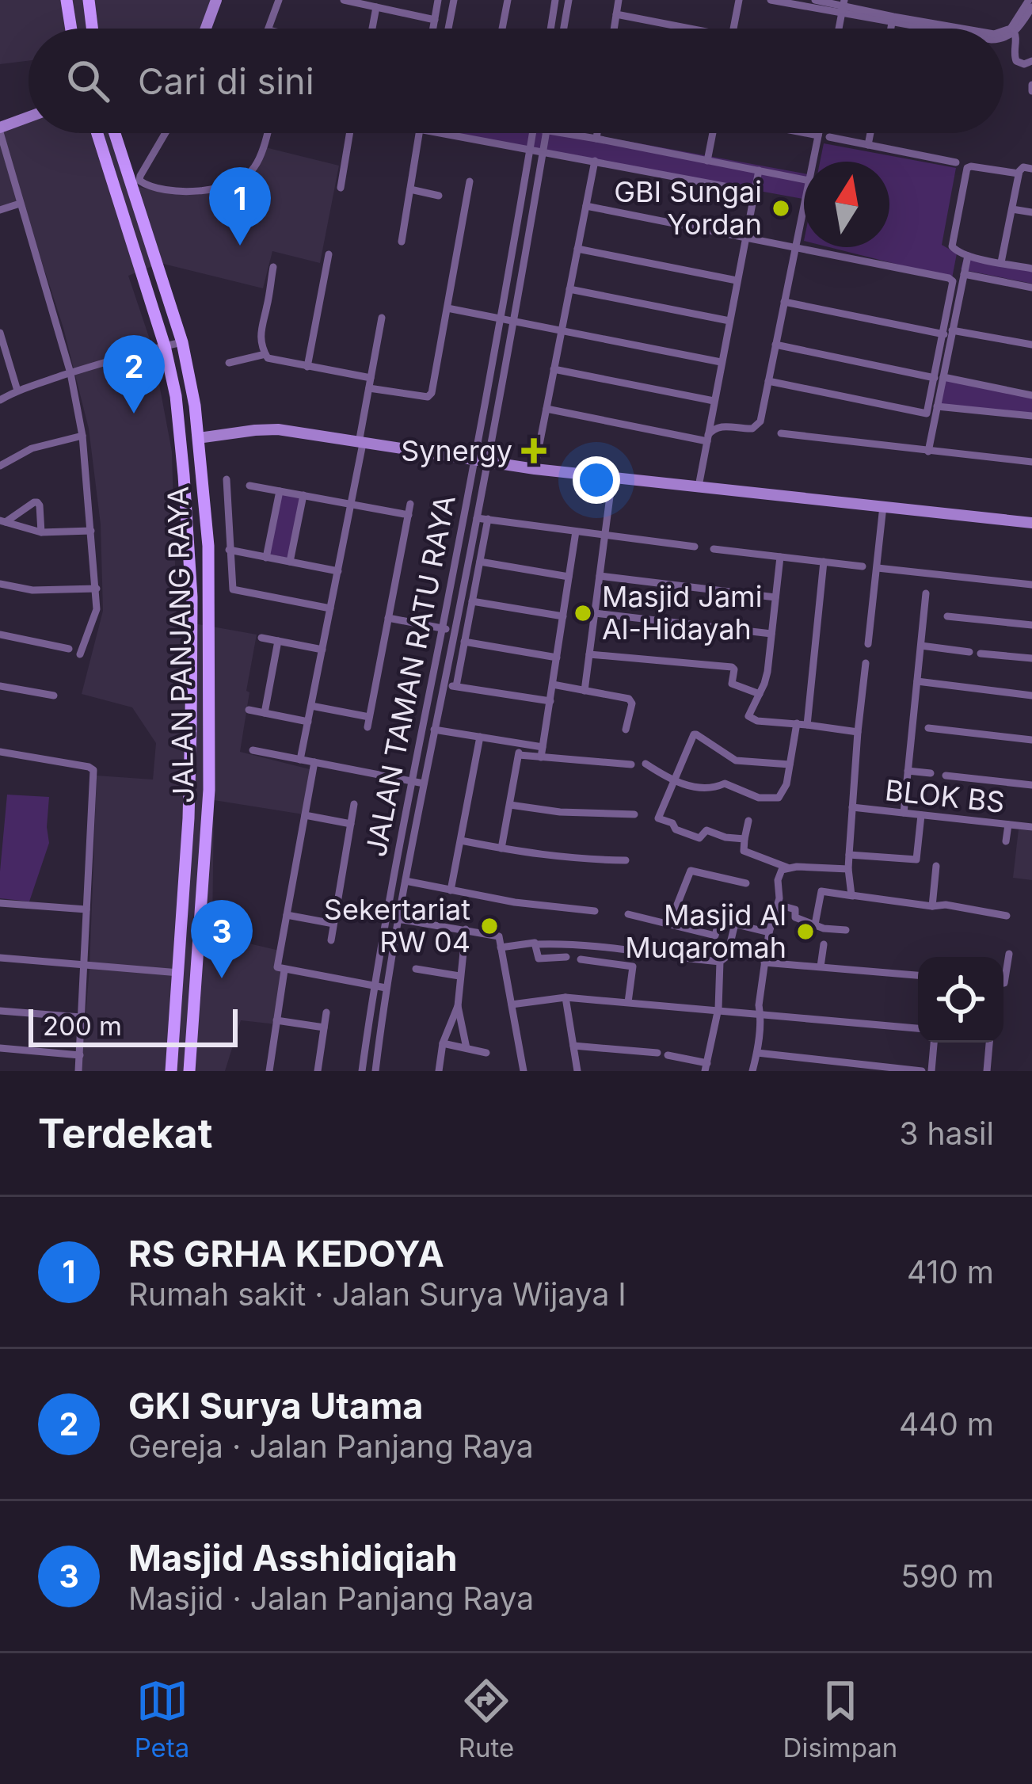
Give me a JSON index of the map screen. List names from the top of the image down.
{
  "streets": {
    "main road": ["JALAN PANJANG RAYA"],
    "street": ["JALAN TAMAN RATU RAYA", "BLOK BS"]
  },
  "places": {
    "other": [
      "GBI Sungai Yordan",
      "Masjid Jami Al-Hidayah",
      "Sekertariat RW 04",
      "Masjid Al Muqaromah"
    ],
    "health": ["Synergy"]
  },
  "scale_bar": "200 m",
  "north": "top",
  "page": {
    "search": "Cari di sini",
    "pins": ["1", "2", "3"],
    "scale": "200 m",
    "heading": ["Terdekat", "3 hasil"],
    "list": [
      {
        "mark": "1",
        "name": "RS GRHA KEDOYA",
        "note": "Rumah sakit · Jalan Surya Wijaya I",
        "value": "410 m"
      },
      {
        "mark": "2",
        "name": "GKI Surya Utama",
        "note": "Gereja · Jalan Panjang Raya",
        "value": "440 m"
      },
      {
        "mark": "3",
        "name": "Masjid Asshidiqiah",
        "note": "Masjid · Jalan Panjang Raya",
        "value": "590 m"
      }
    ],
    "nav": ["Peta", "Rute", "Disimpan"]
  }
}
